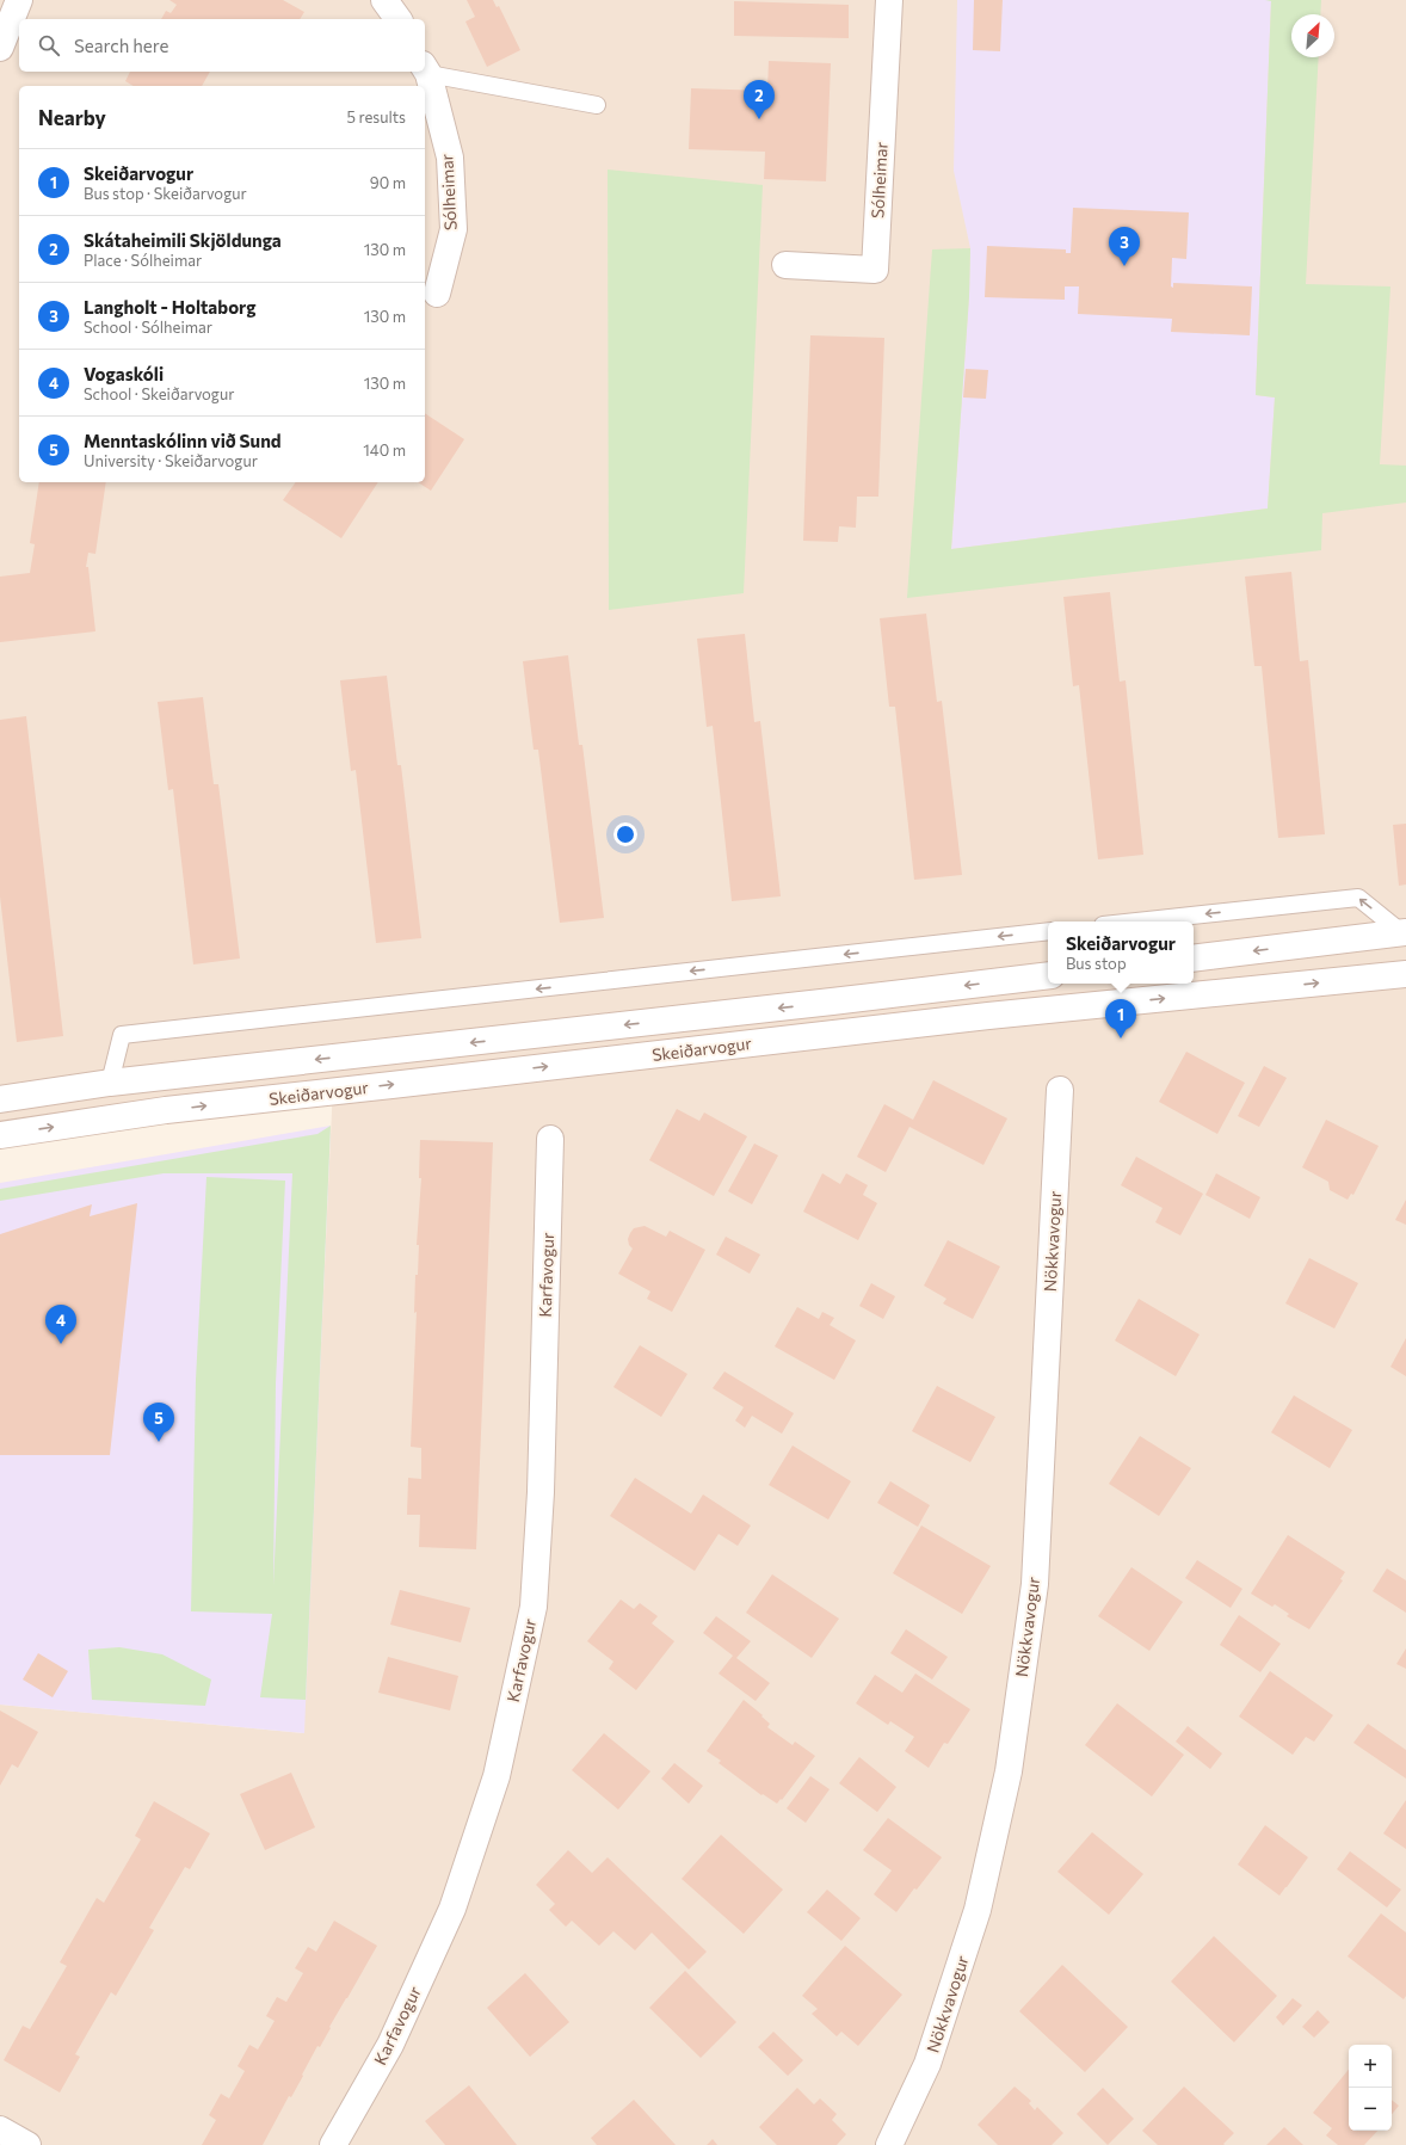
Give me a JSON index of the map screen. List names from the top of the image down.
{
  "streets": {
    "street": [
      "Sólheimar",
      "Skeiðarvogur",
      "Nökkvavogur",
      "Karfavogur"
    ]
  },
  "north": "top right",
  "page": {
    "search": "Search here",
    "pins": [
      "2",
      "3",
      "1",
      "4",
      "5"
    ],
    "heading": ["Nearby", "5 results"],
    "list": [
      {
        "mark": "1",
        "name": "Skeiðarvogur",
        "note": "Bus stop · Skeiðarvogur",
        "value": "90 m"
      },
      {
        "mark": "2",
        "name": "Skátaheimili Skjöldunga",
        "note": "Place · Sólheimar",
        "value": "130 m"
      },
      {
        "mark": "3",
        "name": "Langholt - Holtaborg",
        "note": "School · Sólheimar",
        "value": "130 m"
      },
      {
        "mark": "4",
        "name": "Vogaskóli",
        "note": "School · Skeiðarvogur",
        "value": "130 m"
      },
      {
        "mark": "5",
        "name": "Menntaskólinn við Sund",
        "note": "University · Skeiðarvogur",
        "value": "140 m"
      }
    ],
    "popup": ["Skeiðarvogur", "Bus stop"],
    "map_buttons": ["+", "−"]
  }
}
